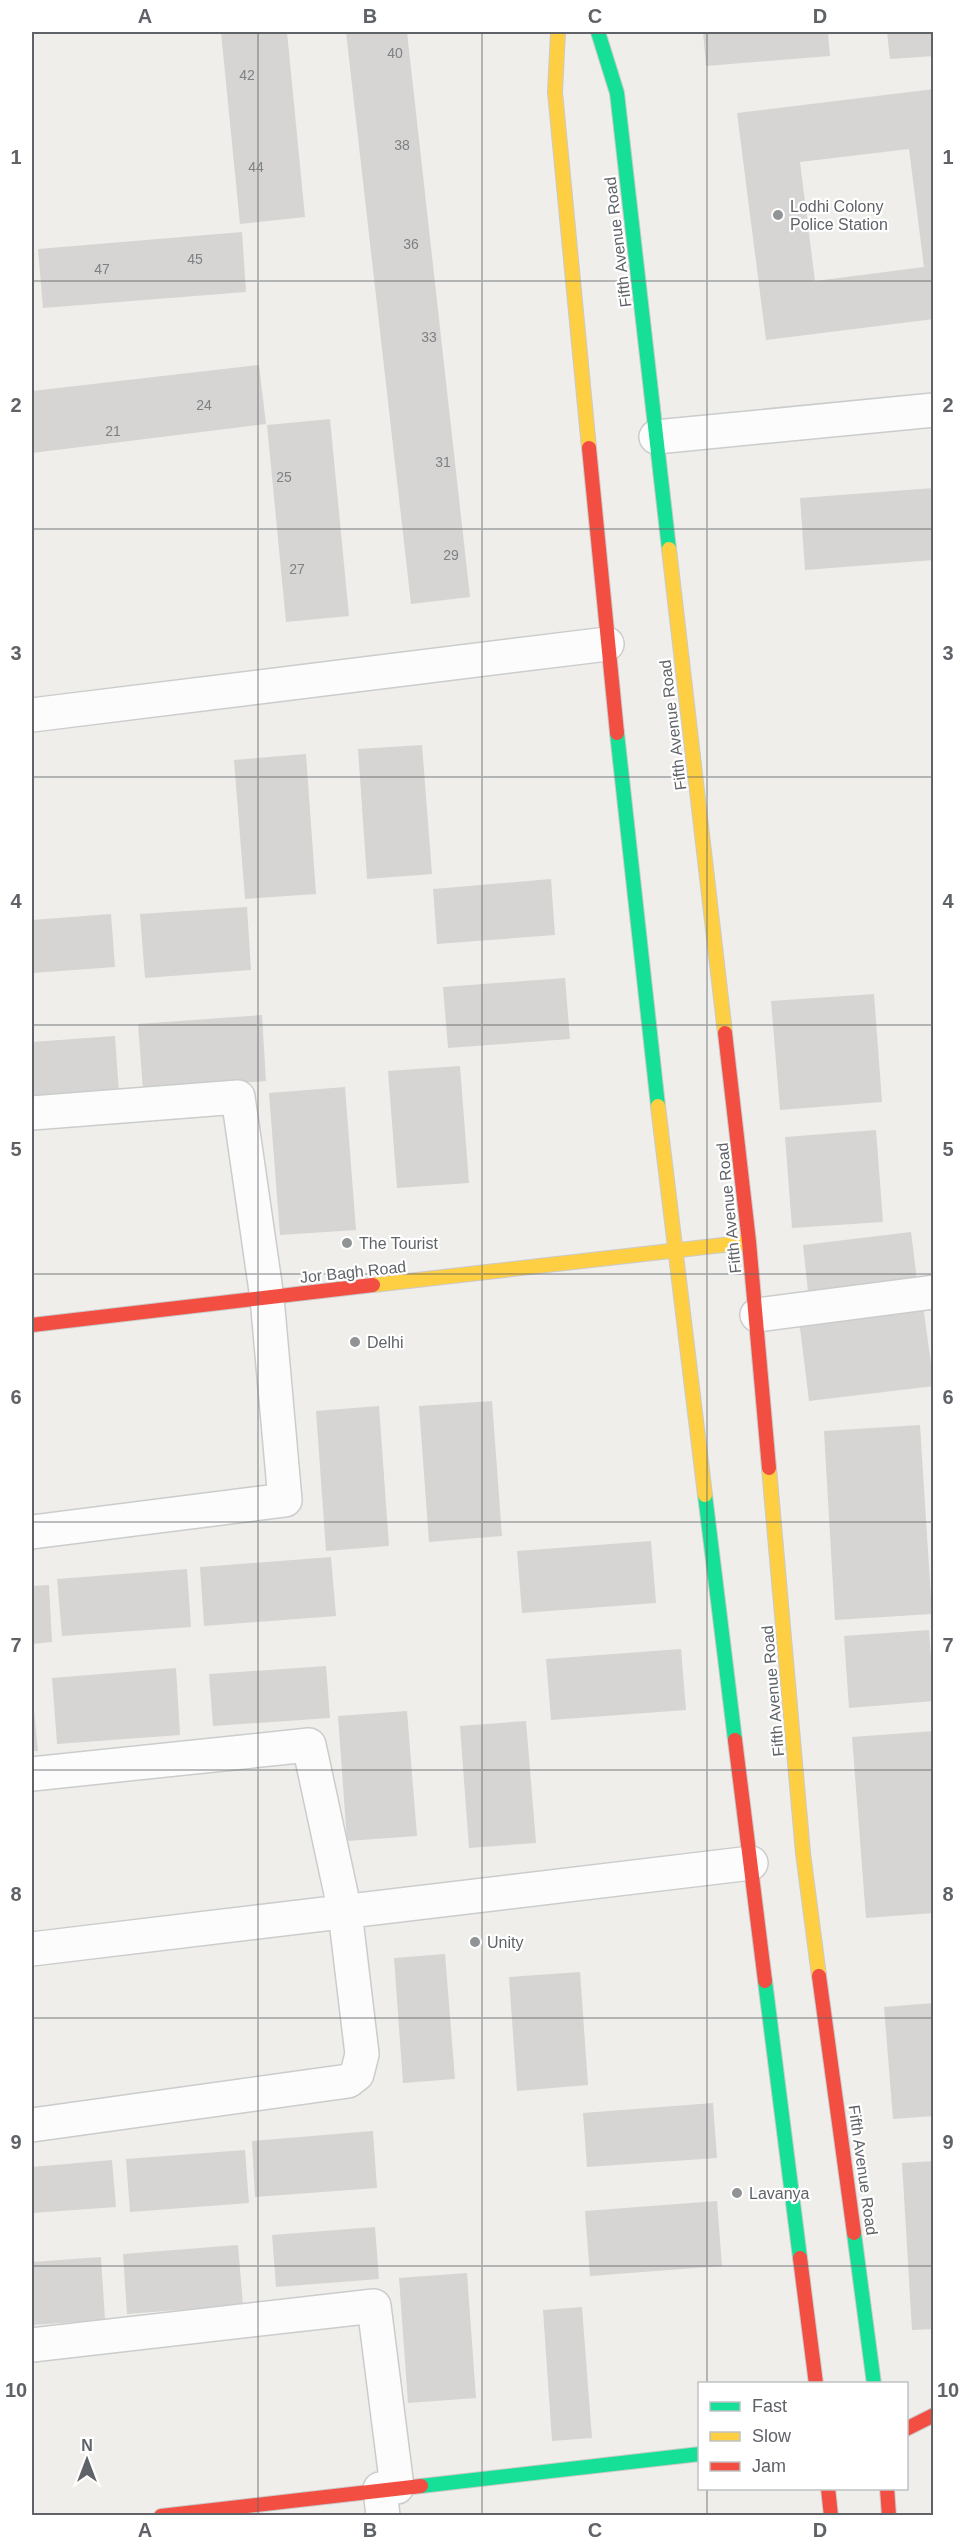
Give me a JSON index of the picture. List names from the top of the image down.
{
  "streets": {
    "street": ["Fifth Avenue Road", "Jor Bagh Road"]
  },
  "crossings": [
    ["Fifth Avenue Road", "Jor Bagh Road"]
  ],
  "places": [
    "Lodhi Colony Police Station",
    "The Tourist",
    "Delhi",
    "Unity",
    "Lavanya"
  ],
  "house_numbers": [
    "40",
    "42",
    "38",
    "44",
    "36",
    "45",
    "47",
    "33",
    "24",
    "21",
    "31",
    "25",
    "29",
    "27"
  ],
  "legend": ["Fast", "Slow", "Jam"],
  "north": "top",
  "grid": {
    "columns": [
      "A",
      "B",
      "C",
      "D"
    ],
    "rows": [
      "1",
      "2",
      "3",
      "4",
      "5",
      "6",
      "7",
      "8",
      "9",
      "10"
    ]
  }
}
